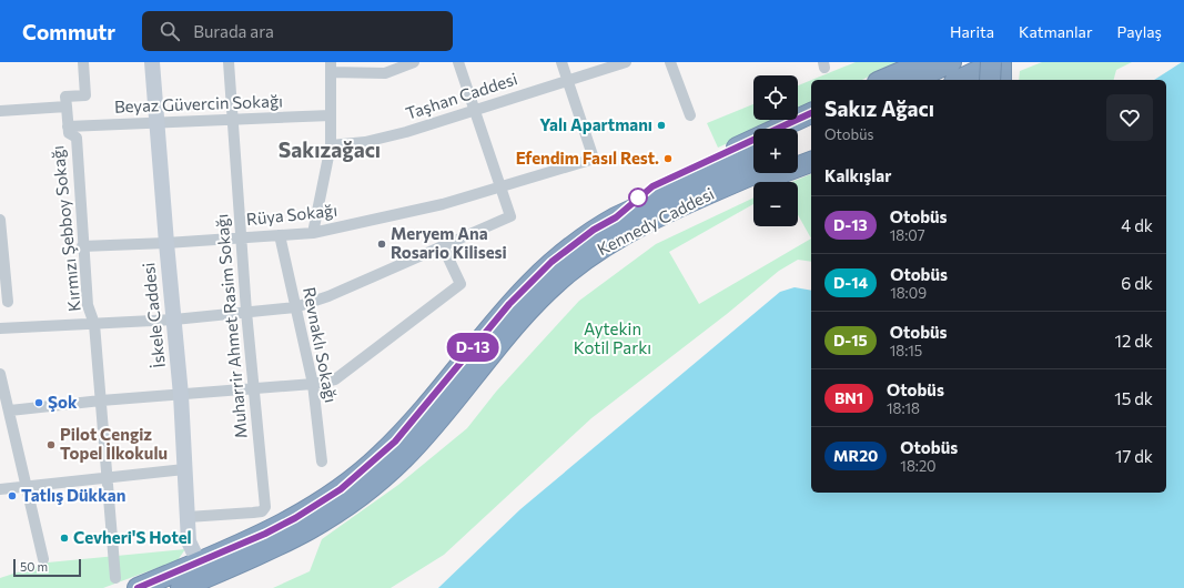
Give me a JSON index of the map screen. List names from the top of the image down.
{
  "streets": {
    "highway": ["Kennedy Caddesi"],
    "street": [
      "Taşhan Caddesi",
      "Beyaz Güvercin Sokağı",
      "Rüya Sokağı",
      "Kırmızı Şebboy Sokağı",
      "İskele Caddesi",
      "Muharrir Ahmet Rasim Sokağı",
      "Revnaklı Sokağı"
    ]
  },
  "crossings": [
    ["Taşhan Caddesi", "Rüya Sokağı"],
    ["Beyaz Güvercin Sokağı", "Kırmızı Şebboy Sokağı"],
    ["Beyaz Güvercin Sokağı", "İskele Caddesi"],
    ["Beyaz Güvercin Sokağı", "Muharrir Ahmet Rasim Sokağı"],
    ["Rüya Sokağı", "Kırmızı Şebboy Sokağı"],
    ["Rüya Sokağı", "İskele Caddesi"],
    ["Rüya Sokağı", "Muharrir Ahmet Rasim Sokağı"],
    ["Rüya Sokağı", "Revnaklı Sokağı"],
    ["Kennedy Caddesi", "İskele Caddesi"],
    ["İskele Caddesi", "Muharrir Ahmet Rasim Sokağı"]
  ],
  "districts": ["Sakızağacı"],
  "parks": ["Aytekin Kotil Parkı"],
  "places": [
    "Yalı Apartmanı",
    "Efendim Fasıl Rest.",
    "Meryem Ana Rosario Kilisesi",
    "Şok",
    "Pilot Cengiz Topel İlkokulu",
    "Tatlış Dükkan",
    "Cevheri'S Hotel"
  ],
  "lines": ["bus line D-13"],
  "scale_bar": "50 m",
  "page": {
    "header": "Commutr",
    "search": "Burada ara",
    "nav": ["Harita", "Katmanlar", "Paylaş"],
    "on_map": "D-13",
    "map_buttons": ["+", "−"],
    "heading": [
      ["Sakız Ağacı", "Otobüs"],
      "Kalkışlar"
    ],
    "list": [
      {
        "mark": "D-13",
        "name": "Otobüs",
        "note": "18:07",
        "value": "4 dk"
      },
      {
        "mark": "D-14",
        "name": "Otobüs",
        "note": "18:09",
        "value": "6 dk"
      },
      {
        "mark": "D-15",
        "name": "Otobüs",
        "note": "18:15",
        "value": "12 dk"
      },
      {
        "mark": "BN1",
        "name": "Otobüs",
        "note": "18:18",
        "value": "15 dk"
      },
      {
        "mark": "MR20",
        "name": "Otobüs",
        "note": "18:20",
        "value": "17 dk"
      }
    ],
    "scale": "50 m"
  }
}
